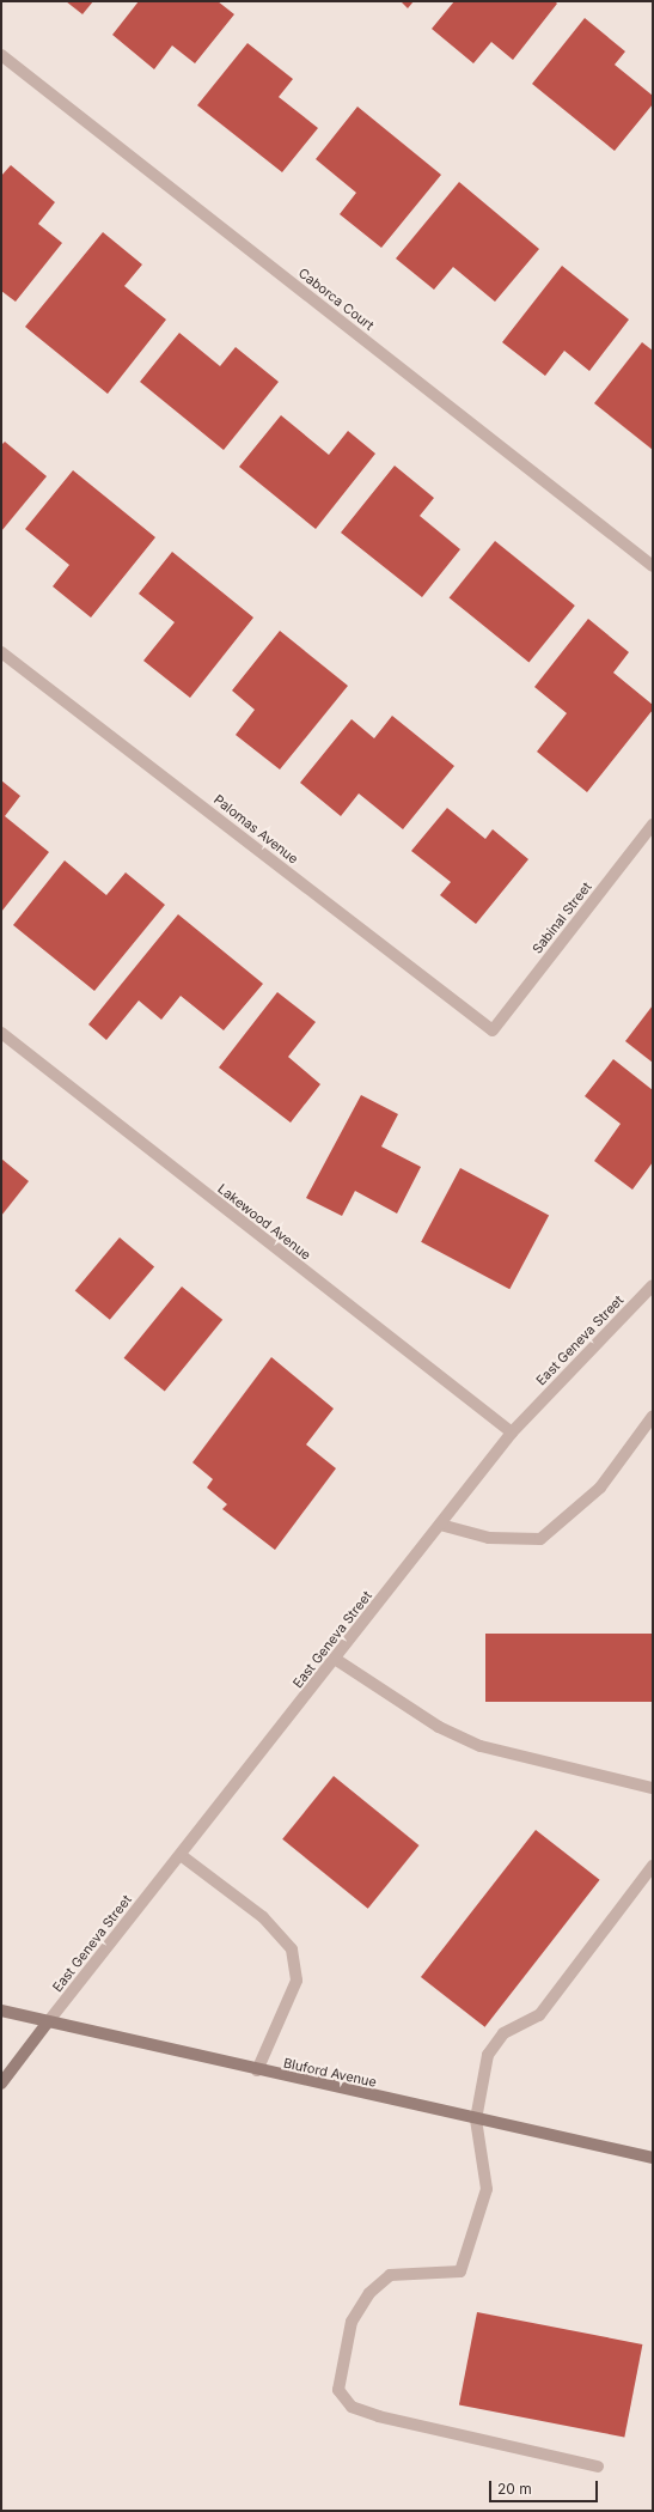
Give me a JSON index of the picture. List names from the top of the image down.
{
  "streets": {
    "street": [
      "Caborca Court",
      "Palomas Avenue",
      "Sabinal Street",
      "Lakewood Avenue",
      "East Geneva Street",
      "Bluford Avenue"
    ]
  },
  "crossings": [
    ["Palomas Avenue", "Sabinal Street"],
    ["Lakewood Avenue", "East Geneva Street"],
    ["East Geneva Street", "Bluford Avenue"]
  ],
  "scale_bar": "20 m"
}
